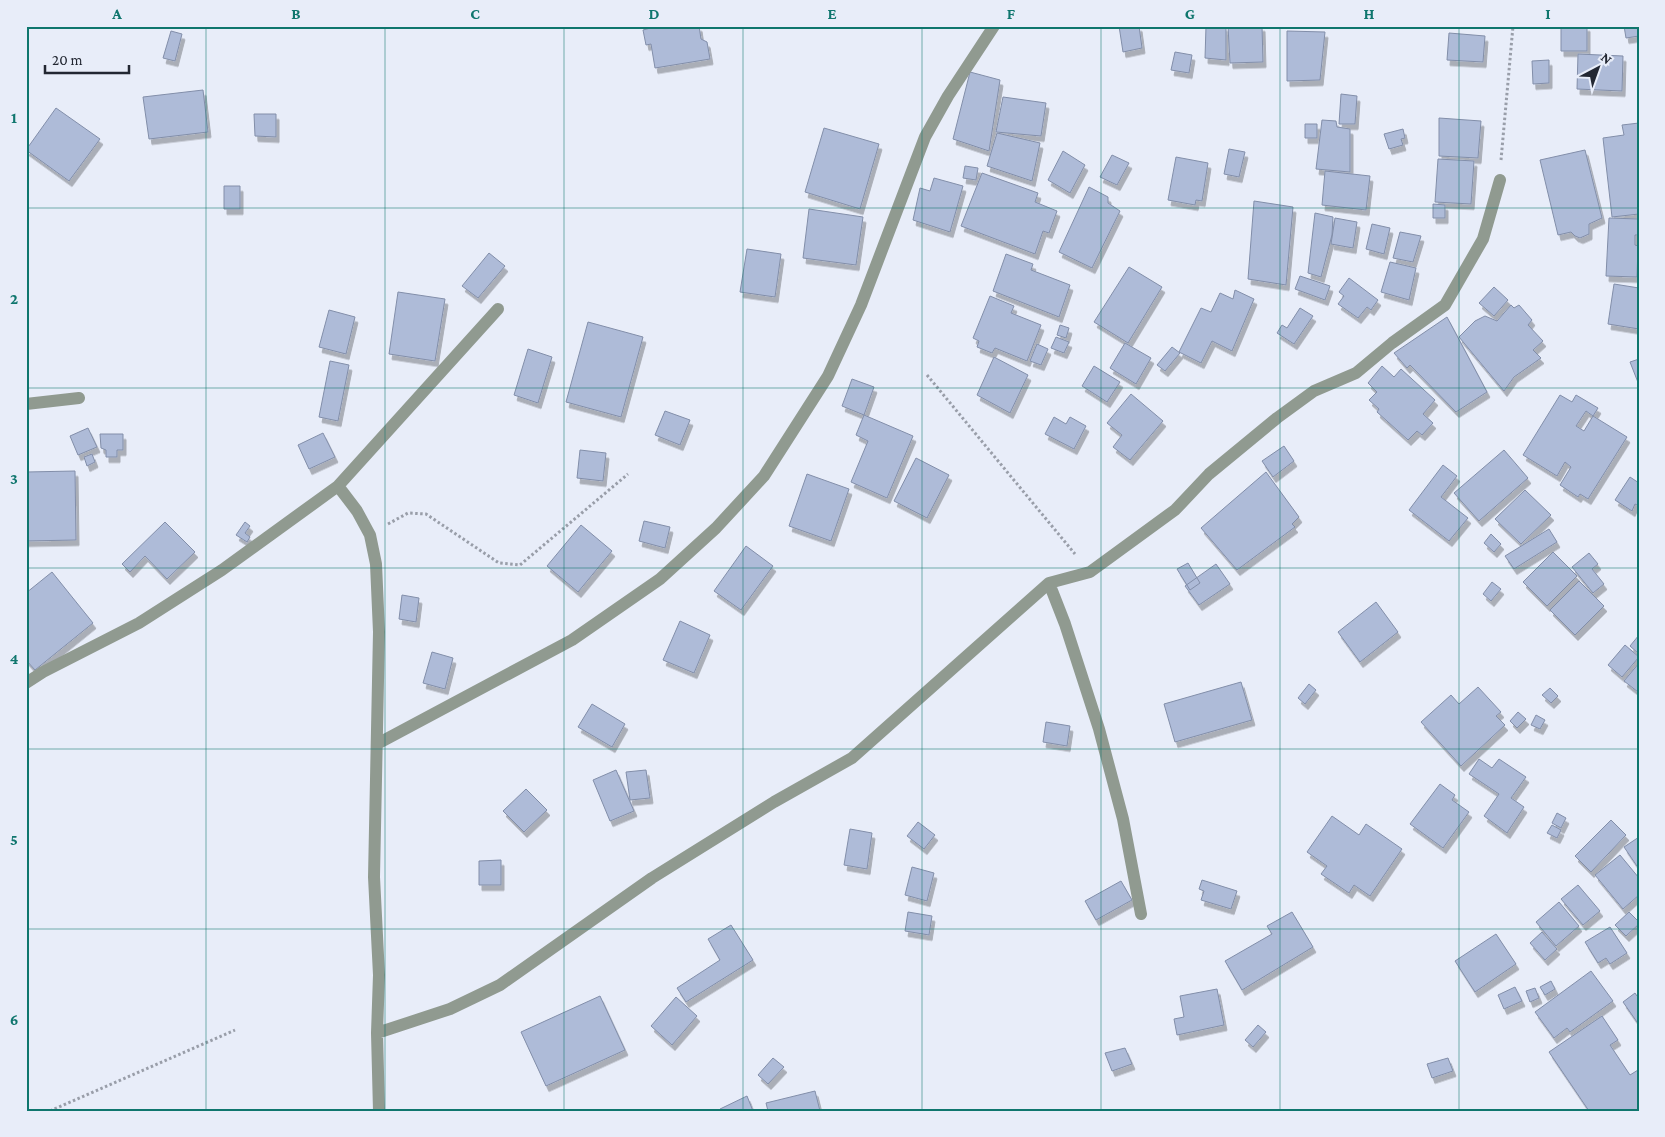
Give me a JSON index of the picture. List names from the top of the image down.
{
  "scale_bar": "20 m",
  "north": "top right",
  "grid": {
    "columns": [
      "A",
      "B",
      "C",
      "D",
      "E",
      "F",
      "G",
      "H",
      "I"
    ],
    "rows": [
      "1",
      "2",
      "3",
      "4",
      "5",
      "6"
    ]
  }
}
